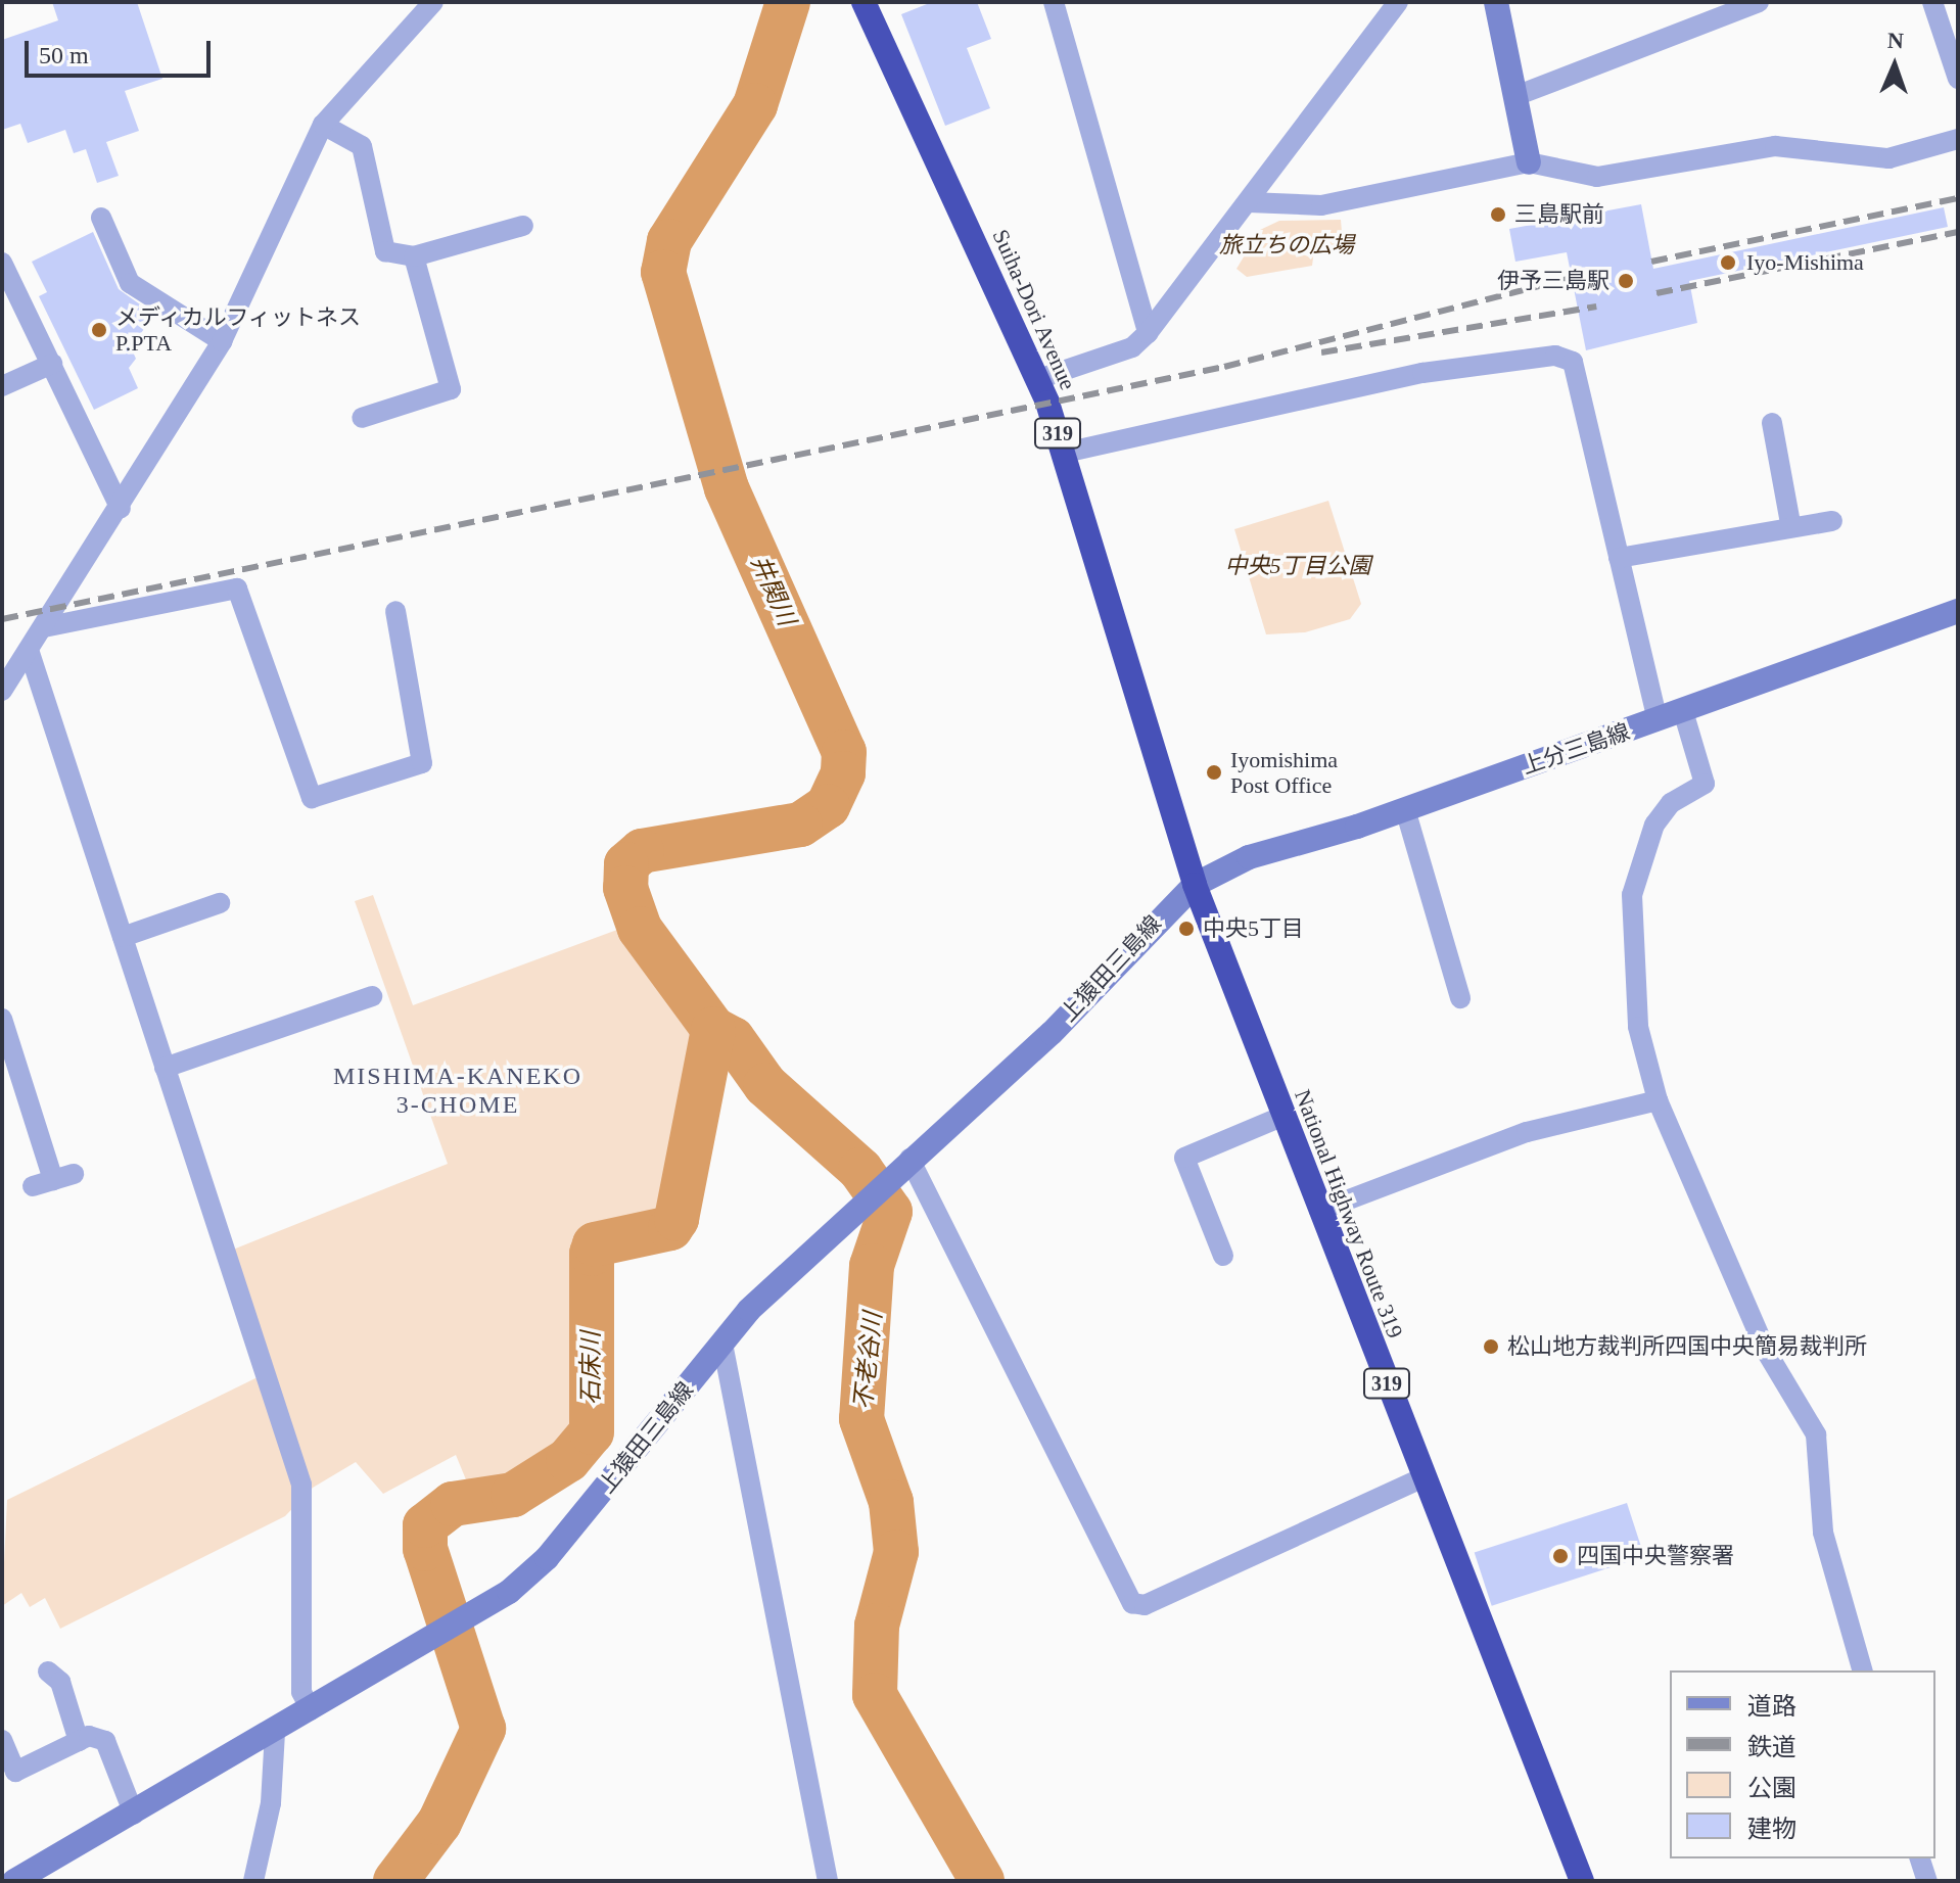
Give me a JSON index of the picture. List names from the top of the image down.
{
  "streets": {
    "highway": ["Suiha-Dori Avenue", "319", "National Highway Route 319"],
    "main road": ["上分三島線", "上猿田三島線"]
  },
  "crossings": [
    ["Suiha-Dori Avenue", "上分三島線"],
    ["Suiha-Dori Avenue", "上猿田三島線"],
    ["Suiha-Dori Avenue", "National Highway Route 319"],
    ["上分三島線", "上猿田三島線"],
    ["上分三島線", "National Highway Route 319"],
    ["上猿田三島線", "National Highway Route 319"]
  ],
  "districts": ["MISHIMA-KANEKO 3-CHOME"],
  "water": ["井関川", "不老谷川", "石床川"],
  "parks": ["旅立ちの広場", "中央5丁目公園"],
  "places": [
    "三島駅前",
    "Iyo-Mishima",
    "伊予三島駅",
    "メディカルフィットネス P.PTA",
    "Iyomishima Post Office",
    "中央5丁目",
    "松山地方裁判所四国中央簡易裁判所",
    "四国中央警察署"
  ],
  "legend": [
    "道路",
    "鉄道",
    "公園",
    "建物"
  ],
  "scale_bar": "50 m",
  "north": "top"
}
